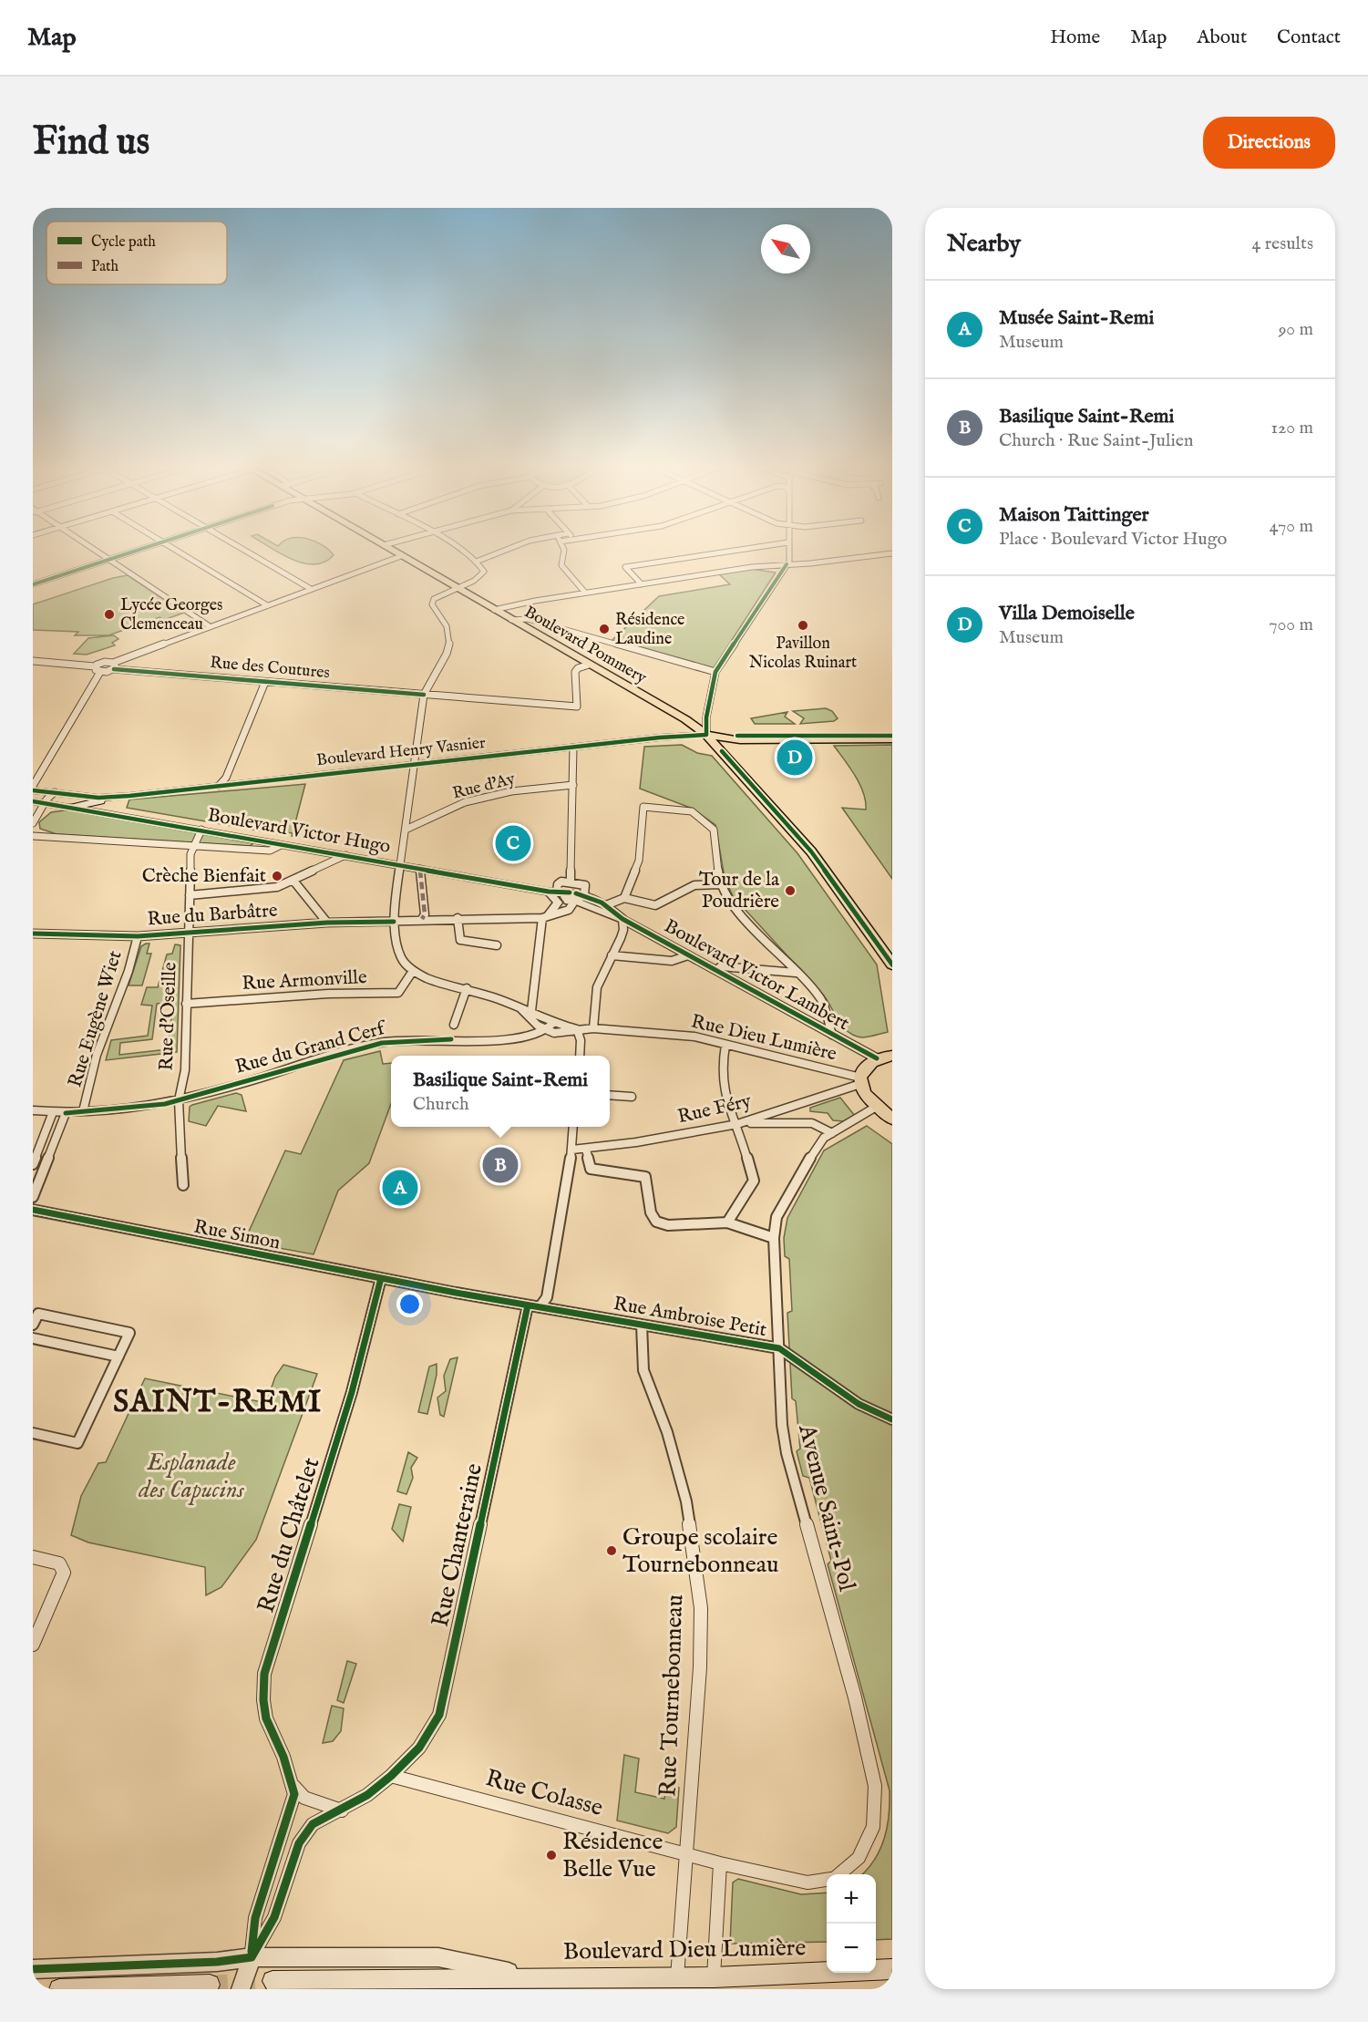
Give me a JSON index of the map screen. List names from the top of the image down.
{
  "streets": {
    "main road": [
      "Boulevard Pommery",
      "Boulevard Henry Vasnier",
      "Boulevard Victor Hugo",
      "Boulevard Dieu Lumière"
    ],
    "street": [
      "Rue des Coutures",
      "Rue d'Ay",
      "Rue du Barbâtre",
      "Boulevard Victor Lambert",
      "Rue Armonville",
      "Rue d'Oseille",
      "Rue Eugène Wiet",
      "Rue Dieu Lumière",
      "Rue du Grand Cerf",
      "Rue Féry",
      "Rue Simon",
      "Rue Ambroise Petit",
      "Avenue Saint-Pol",
      "Rue du Châtelet",
      "Rue Chanteraine",
      "Rue Tournebonneau",
      "Rue Colasse"
    ]
  },
  "crossings": [
    ["Boulevard Pommery", "Rue des Coutures"],
    ["Boulevard Pommery", "Boulevard Henry Vasnier"],
    ["Boulevard Henry Vasnier", "Boulevard Victor Hugo"],
    ["Boulevard Victor Hugo", "Rue du Barbâtre"],
    ["Boulevard Victor Hugo", "Rue d'Oseille"],
    ["Rue du Barbâtre", "Rue d'Oseille"],
    ["Rue du Barbâtre", "Rue Eugène Wiet"],
    ["Rue Armonville", "Rue d'Oseille"],
    ["Rue d'Oseille", "Rue du Grand Cerf"],
    ["Rue Eugène Wiet", "Rue du Grand Cerf"],
    ["Rue Dieu Lumière", "Rue du Grand Cerf"],
    ["Rue Dieu Lumière", "Rue Féry"],
    ["Rue Féry", "Rue Chanteraine"],
    ["Rue Simon", "Rue Ambroise Petit"],
    ["Rue Simon", "Rue du Châtelet"],
    ["Rue Ambroise Petit", "Avenue Saint-Pol"],
    ["Rue Ambroise Petit", "Rue Chanteraine"],
    ["Rue Ambroise Petit", "Rue Tournebonneau"],
    ["Rue du Châtelet", "Rue Chanteraine"],
    ["Rue du Châtelet", "Boulevard Dieu Lumière"],
    ["Rue Chanteraine", "Rue Colasse"],
    ["Rue Chanteraine", "Boulevard Dieu Lumière"],
    ["Rue Tournebonneau", "Rue Colasse"],
    ["Rue Tournebonneau", "Boulevard Dieu Lumière"]
  ],
  "districts": ["SAINT-REMI"],
  "parks": ["Esplanade des Capucins"],
  "places": [
    "Lycée Georges Clemenceau",
    "Pavillon Nicolas Ruinart",
    "Résidence Laudine",
    "Crèche Bienfait",
    "Tour de la Poudrière",
    "Groupe scolaire Tournebonneau",
    "Résidence Belle Vue"
  ],
  "legend": ["Cycle path", "Path"],
  "north": "top left",
  "page": {
    "header": "Map",
    "nav": [
      "Home",
      "Map",
      "About",
      "Contact"
    ],
    "buttons": "Directions",
    "title": "Find us",
    "heading": ["Nearby", "4 results"],
    "list": [
      {
        "mark": "A",
        "name": "Musée Saint-Remi",
        "note": "Museum",
        "value": "90 m"
      },
      {
        "mark": "B",
        "name": "Basilique Saint-Remi",
        "note": "Church · Rue Saint-Julien",
        "value": "120 m"
      },
      {
        "mark": "C",
        "name": "Maison Taittinger",
        "note": "Place · Boulevard Victor Hugo",
        "value": "470 m"
      },
      {
        "mark": "D",
        "name": "Villa Demoiselle",
        "note": "Museum",
        "value": "700 m"
      }
    ],
    "pins": [
      "D",
      "C",
      "B",
      "A"
    ],
    "popup": ["Basilique Saint-Remi", "Church"],
    "map_buttons": ["+", "−"]
  }
}
